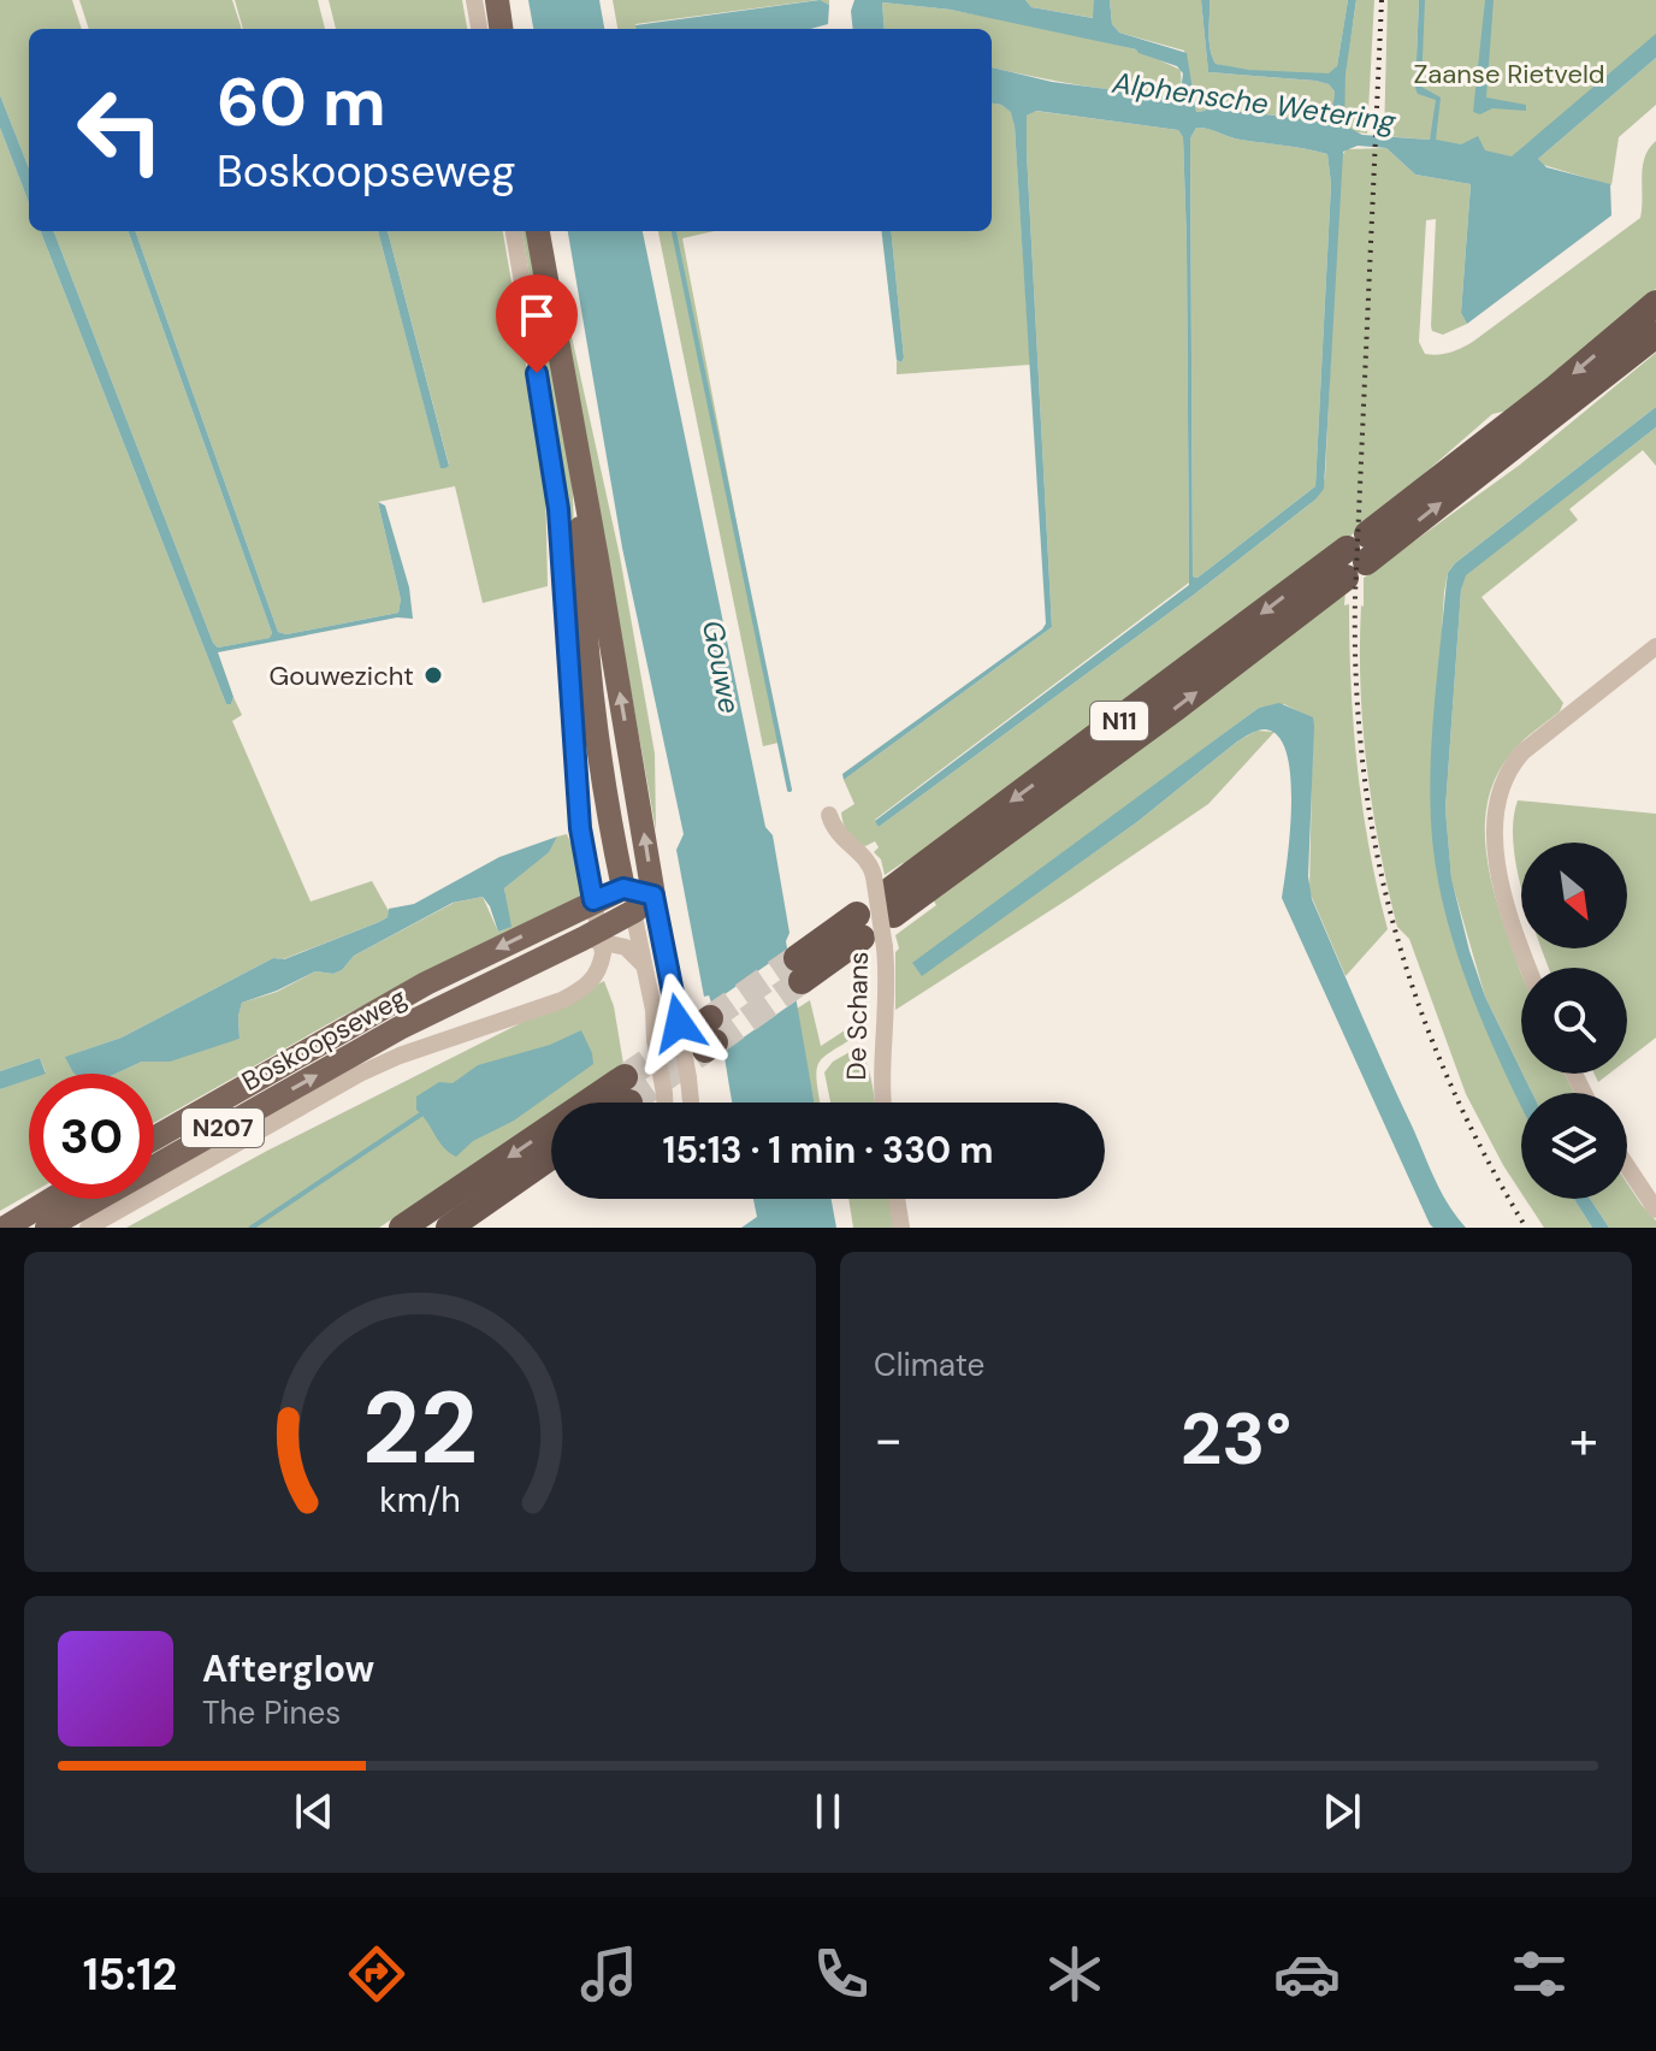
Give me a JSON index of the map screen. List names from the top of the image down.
{
  "streets": {
    "highway": ["N11"],
    "main road": ["Boskoopseweg", "N207"],
    "street": ["De Schans"]
  },
  "crossings": [
    ["N11", "De Schans"]
  ],
  "water": ["Alphensche Wetering", "Gouwe"],
  "parks": ["Zaanse Rietveld"],
  "places": ["Gouwezicht"],
  "north": "bottom right",
  "page": {
    "turn": ["60 m", "Boskoopseweg"],
    "limit": "30",
    "trip": "15:13 · 1 min · 330 m",
    "tile": "Climate",
    "heat": ["−", "23°", "+"],
    "song": ["Afterglow", "The Pines"],
    "tabs": "15:12",
    "gauge": ["22", "km/h"]
  }
}
